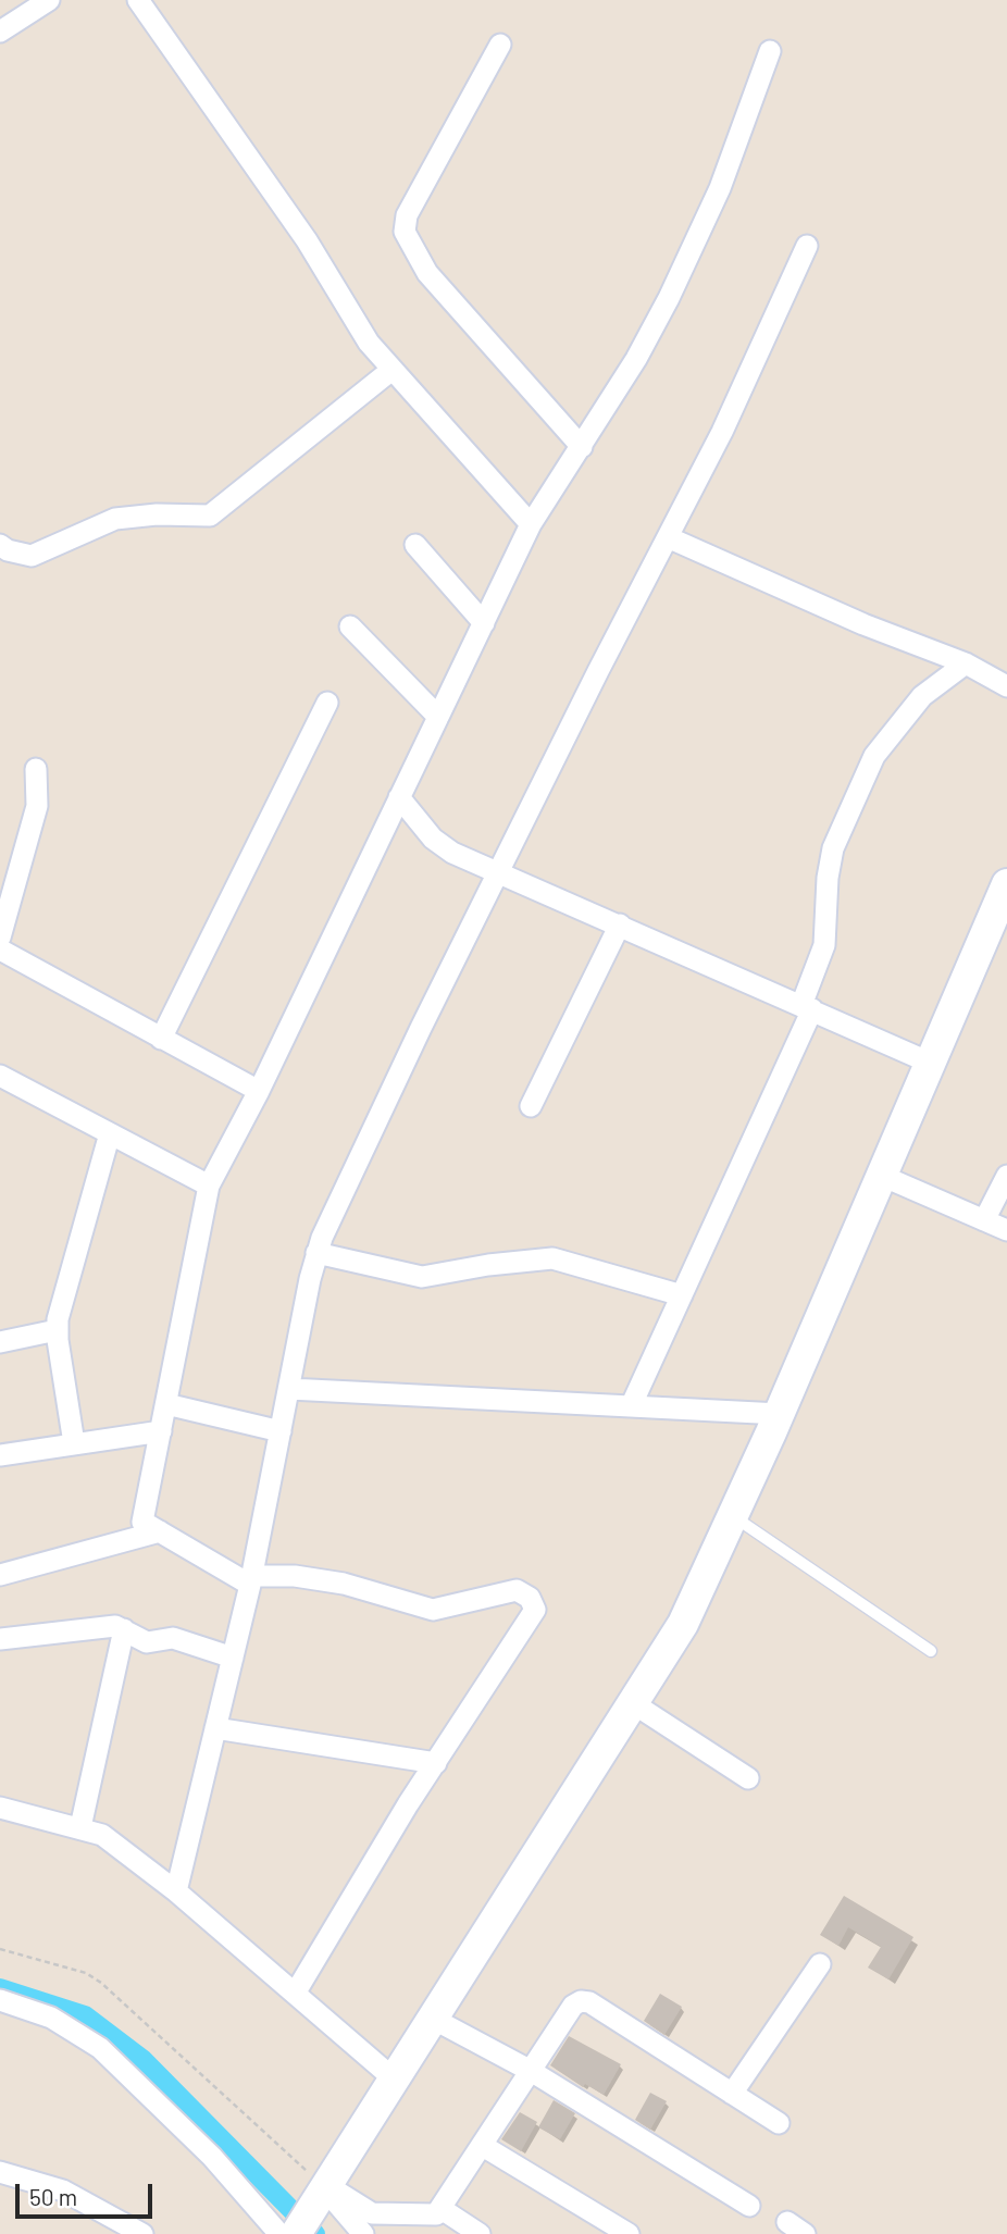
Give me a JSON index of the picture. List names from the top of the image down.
{
  "scale_bar": "50 m"
}
